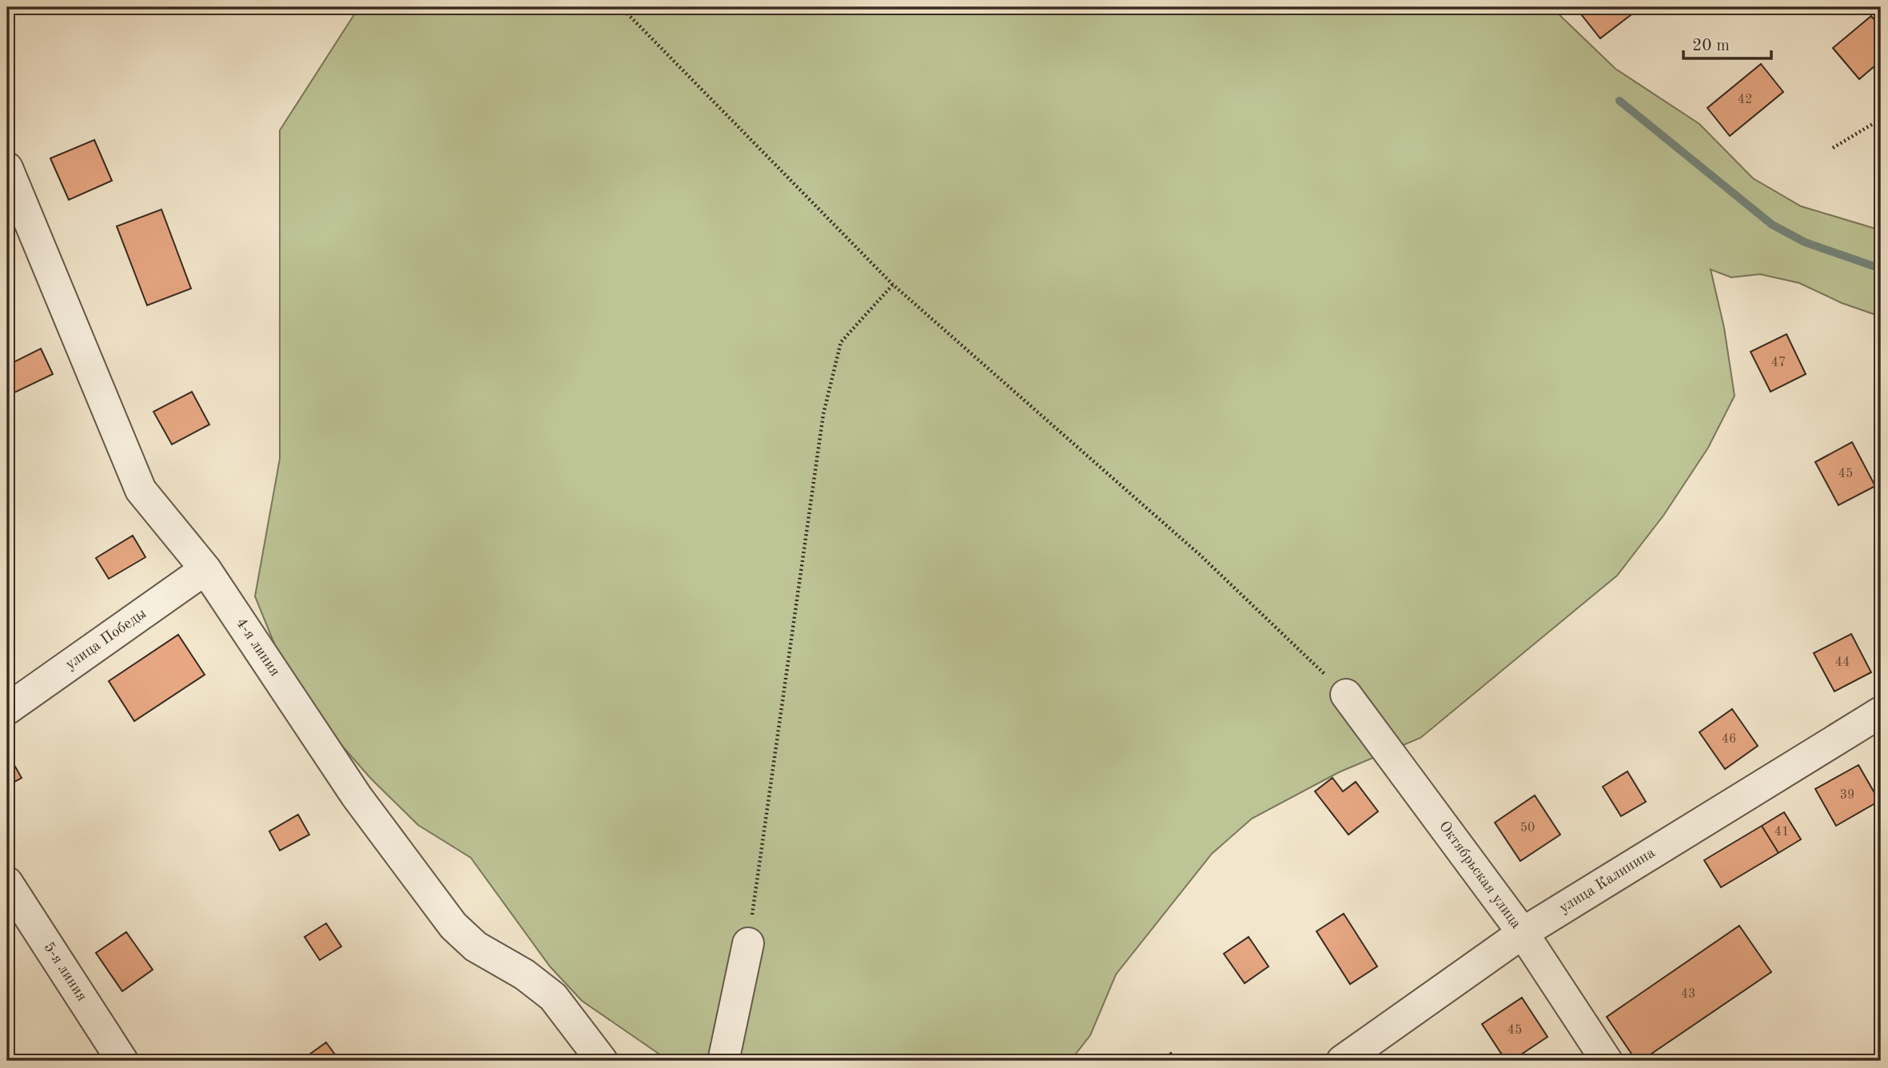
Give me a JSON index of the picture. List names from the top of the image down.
{
  "streets": {
    "street": [
      "улица Победы",
      "4-я линия",
      "Октябрьская улица",
      "улица Калинина",
      "5-я линия"
    ]
  },
  "crossings": [
    ["улица Победы", "4-я линия"],
    ["Октябрьская улица", "улица Калинина"]
  ],
  "house_numbers": [
    "42",
    "47",
    "45",
    "44",
    "46",
    "39",
    "50",
    "41",
    "43",
    "45"
  ],
  "scale_bar": "20 m"
}
